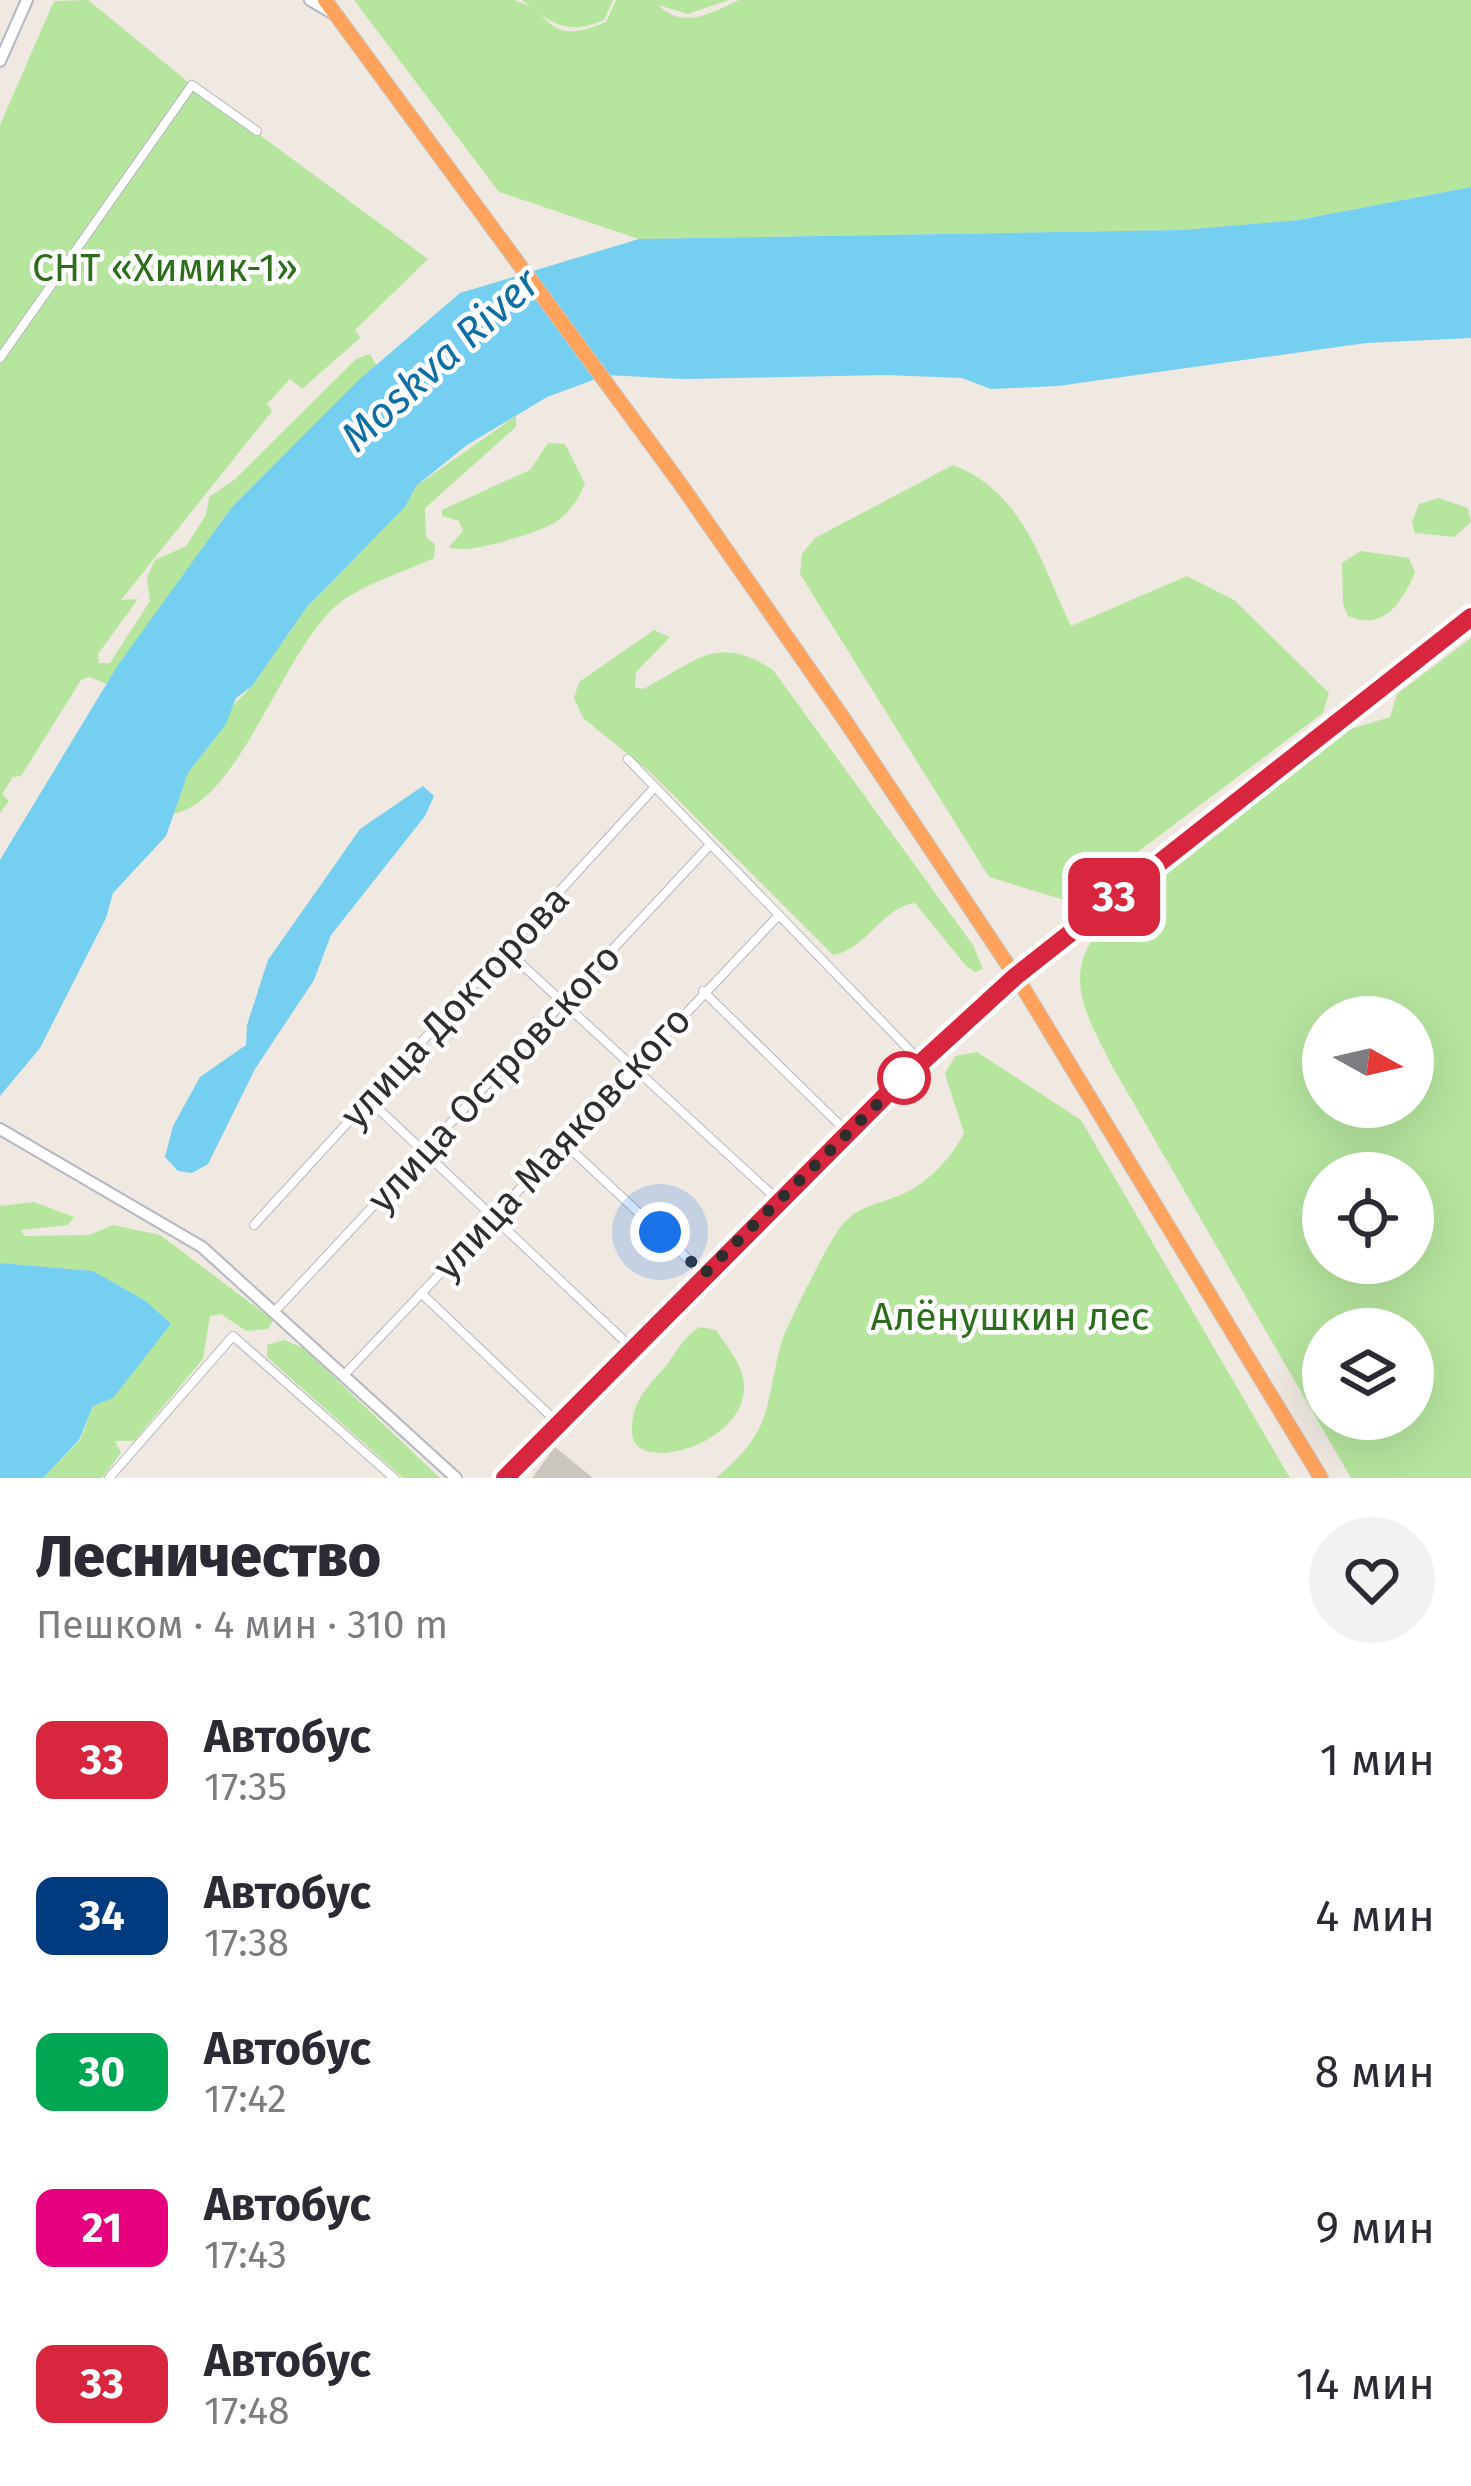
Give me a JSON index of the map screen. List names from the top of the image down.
{
  "streets": {
    "street": ["улица Докторова", "улица Островского", "улица Маяковского"]
  },
  "water": ["Moskva River"],
  "parks": ["СНТ «Химик-1»", "Алёнушкин лес"],
  "lines": ["bus line 33"],
  "north": "right",
  "page": {
    "on_map": "33",
    "heading": ["Лесничество", "Пешком · 4 мин · 310 m"],
    "list": [
      {
        "mark": "33",
        "name": "Автобус",
        "note": "17:35",
        "value": "1 мин"
      },
      {
        "mark": "34",
        "name": "Автобус",
        "note": "17:38",
        "value": "4 мин"
      },
      {
        "mark": "30",
        "name": "Автобус",
        "note": "17:42",
        "value": "8 мин"
      },
      {
        "mark": "21",
        "name": "Автобус",
        "note": "17:43",
        "value": "9 мин"
      },
      {
        "mark": "33",
        "name": "Автобус",
        "note": "17:48",
        "value": "14 мин"
      }
    ]
  }
}
